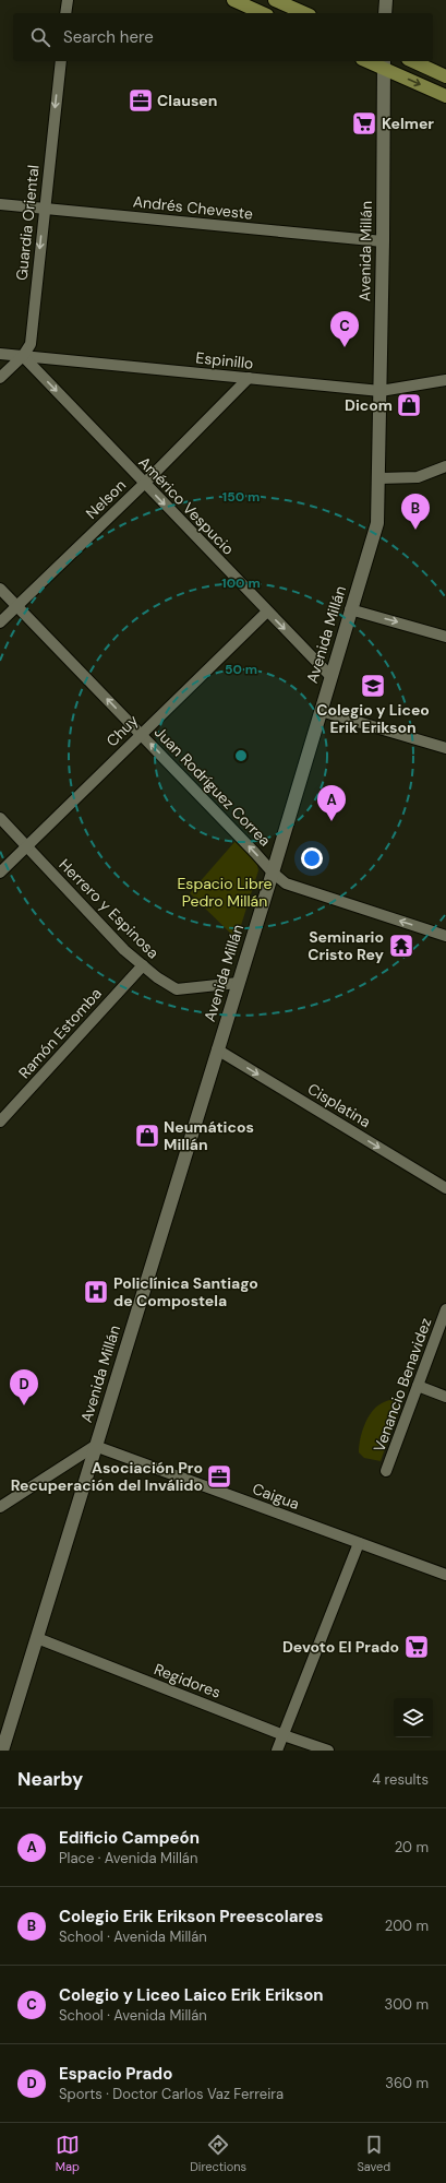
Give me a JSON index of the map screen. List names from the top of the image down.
{
  "streets": {
    "main road": ["Avenida Millán"],
    "street": [
      "Andrés Cheveste",
      "Guardia Oriental",
      "Espinillo",
      "Nelson",
      "Américo Vespucio",
      "Chuy",
      "Juan Rodríguez Correa",
      "Herrero y Espinosa",
      "Ramón Estomba",
      "Cisplatina",
      "Venancio Benavidez",
      "Caigua",
      "Regidores"
    ]
  },
  "crossings": [
    ["Andrés Cheveste", "Guardia Oriental"],
    ["Andrés Cheveste", "Avenida Millán"],
    ["Guardia Oriental", "Espinillo"],
    ["Guardia Oriental", "Américo Vespucio"],
    ["Avenida Millán", "Espinillo"],
    ["Avenida Millán", "Américo Vespucio"],
    ["Avenida Millán", "Juan Rodríguez Correa"],
    ["Avenida Millán", "Herrero y Espinosa"],
    ["Avenida Millán", "Cisplatina"],
    ["Avenida Millán", "Caigua"],
    ["Avenida Millán", "Regidores"],
    ["Espinillo", "Nelson"],
    ["Espinillo", "Américo Vespucio"],
    ["Nelson", "Américo Vespucio"],
    ["Nelson", "Juan Rodríguez Correa"],
    ["Américo Vespucio", "Chuy"],
    ["Chuy", "Juan Rodríguez Correa"],
    ["Chuy", "Herrero y Espinosa"],
    ["Herrero y Espinosa", "Ramón Estomba"]
  ],
  "one_way": [
    "Guardia Oriental",
    "Américo Vespucio",
    "Juan Rodríguez Correa",
    "Cisplatina"
  ],
  "parks": ["Espacio Libre Pedro Millán"],
  "places": {
    "office": ["Clausen", "Asociación Pro Recuperación del Inválido"],
    "supermarket": ["Kelmer", "Devoto El Prado"],
    "shop": ["Dicom", "Neumáticos Millán"],
    "school or university": ["Colegio y Liceo Erik Erikson"],
    "temple": ["Seminario Cristo Rey"],
    "hospital": ["Policlínica Santiago de Compostela"]
  },
  "page": {
    "search": "Search here",
    "pins": [
      "C",
      "B",
      "A",
      "D"
    ],
    "heading": ["Nearby", "4 results"],
    "list": [
      {
        "mark": "A",
        "name": "Edificio Campeón",
        "note": "Place · Avenida Millán",
        "value": "20 m"
      },
      {
        "mark": "B",
        "name": "Colegio Erik Erikson Preescolares",
        "note": "School · Avenida Millán",
        "value": "200 m"
      },
      {
        "mark": "C",
        "name": "Colegio y Liceo Laico Erik Erikson",
        "note": "School · Avenida Millán",
        "value": "300 m"
      },
      {
        "mark": "D",
        "name": "Espacio Prado",
        "note": "Sports · Doctor Carlos Vaz Ferreira",
        "value": "360 m"
      }
    ],
    "nav": ["Map", "Directions", "Saved"]
  },
  "rings": ["150 m", "100 m", "50 m"]
}
